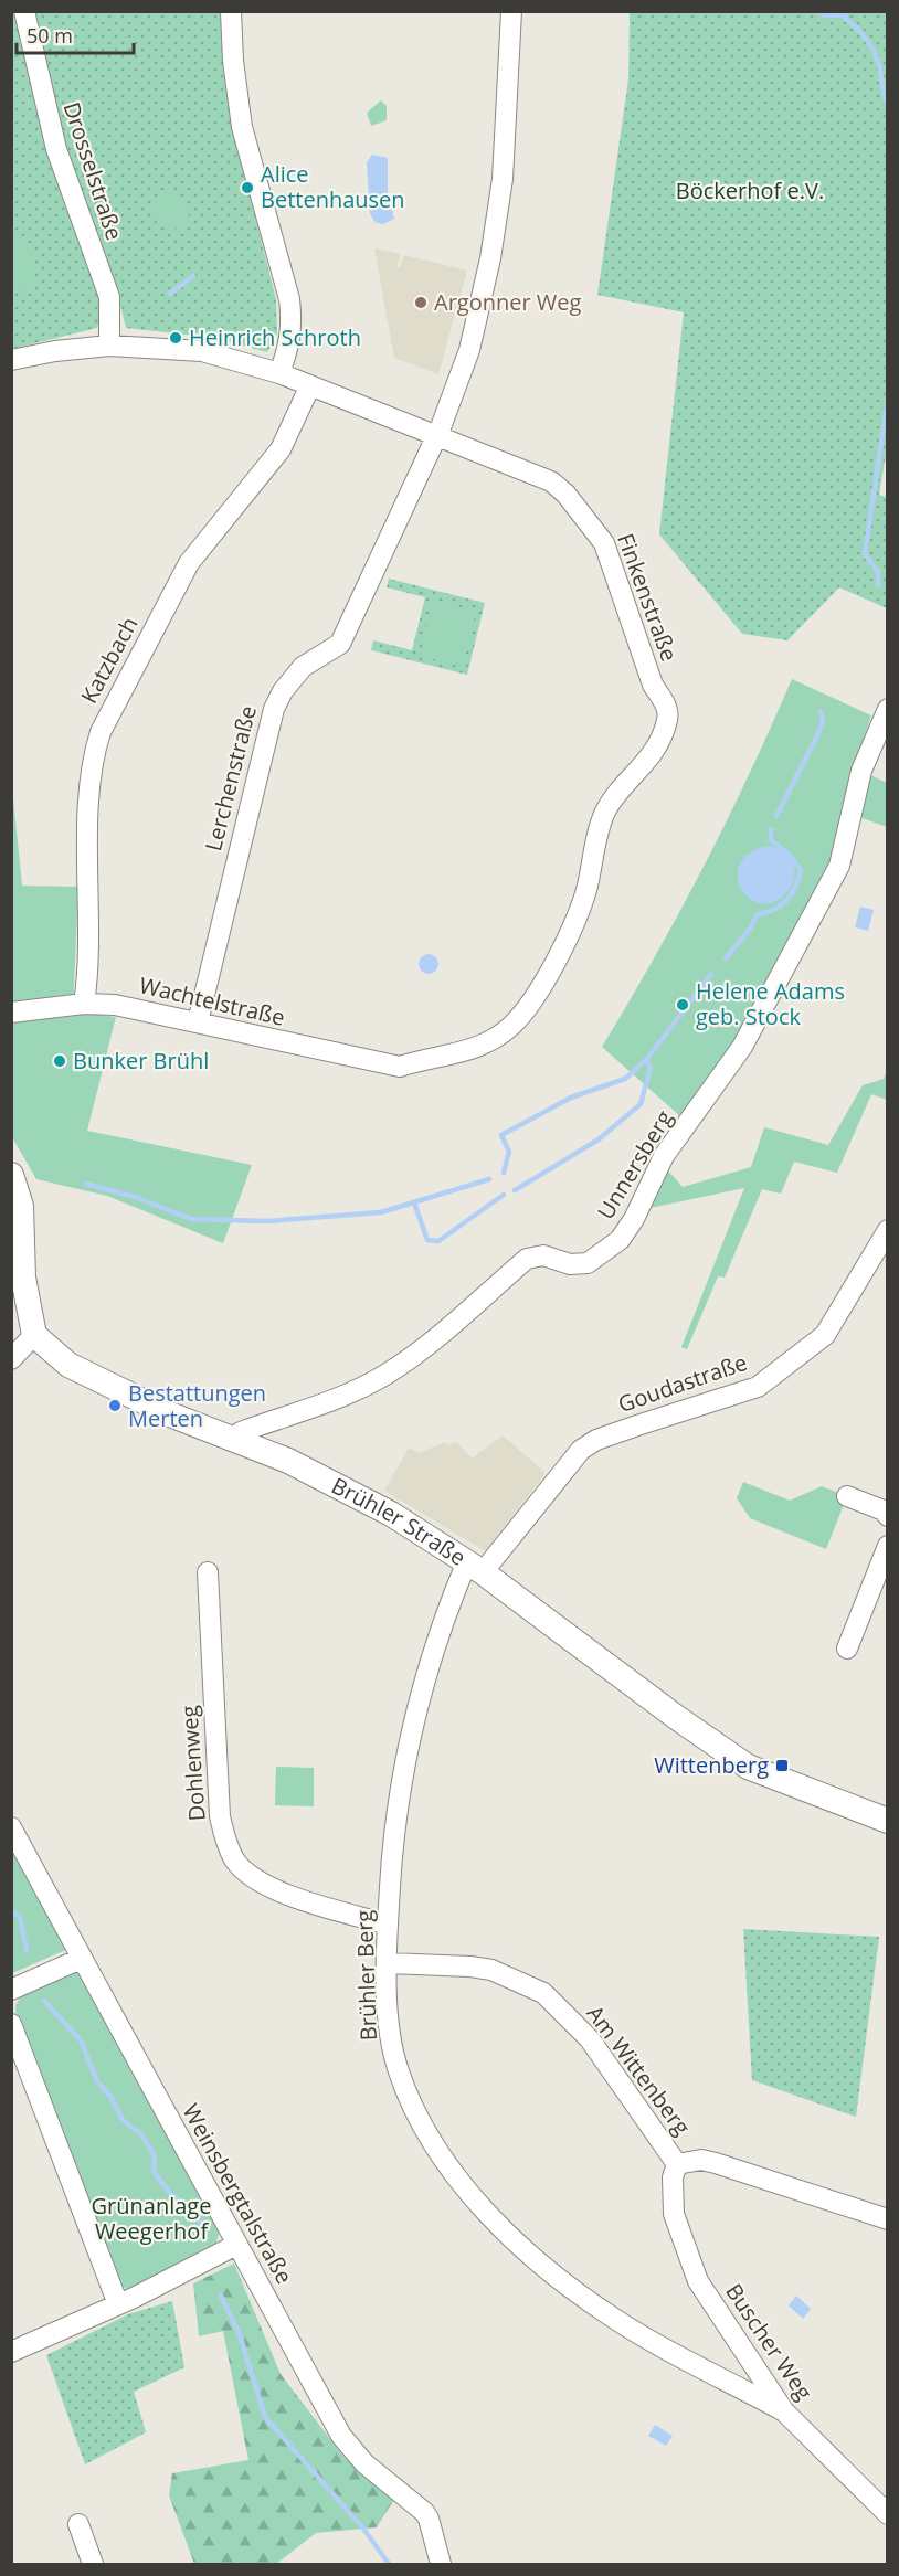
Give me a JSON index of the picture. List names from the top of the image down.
{
  "streets": {
    "main road": ["Brühler Straße"],
    "street": [
      "Drosselstraße",
      "Finkenstraße",
      "Katzbach",
      "Lerchenstraße",
      "Wachtelstraße",
      "Unnersberg",
      "Goudastraße",
      "Dohlenweg",
      "Brühler Berg",
      "Am Wittenberg",
      "Weinsbergtalstraße",
      "Buscher Weg"
    ]
  },
  "crossings": [
    ["Drosselstraße", "Finkenstraße"],
    ["Finkenstraße", "Katzbach"],
    ["Finkenstraße", "Lerchenstraße"],
    ["Finkenstraße", "Wachtelstraße"],
    ["Katzbach", "Wachtelstraße"],
    ["Lerchenstraße", "Wachtelstraße"],
    ["Unnersberg", "Brühler Straße"],
    ["Goudastraße", "Brühler Straße"],
    ["Goudastraße", "Brühler Berg"],
    ["Brühler Straße", "Brühler Berg"],
    ["Dohlenweg", "Brühler Berg"],
    ["Brühler Berg", "Am Wittenberg"],
    ["Brühler Berg", "Buscher Weg"],
    ["Am Wittenberg", "Buscher Weg"]
  ],
  "parks": ["Böckerhof e.V.", "Grünanlage Weegerhof"],
  "places": {
    "other": [
      "Alice Bettenhausen",
      "Argonner Weg",
      "Heinrich Schroth",
      "Helene Adams geb. Stock",
      "Bunker Brühl",
      "Bestattungen Merten"
    ],
    "transit": ["Wittenberg"]
  },
  "scale_bar": "50 m"
}
